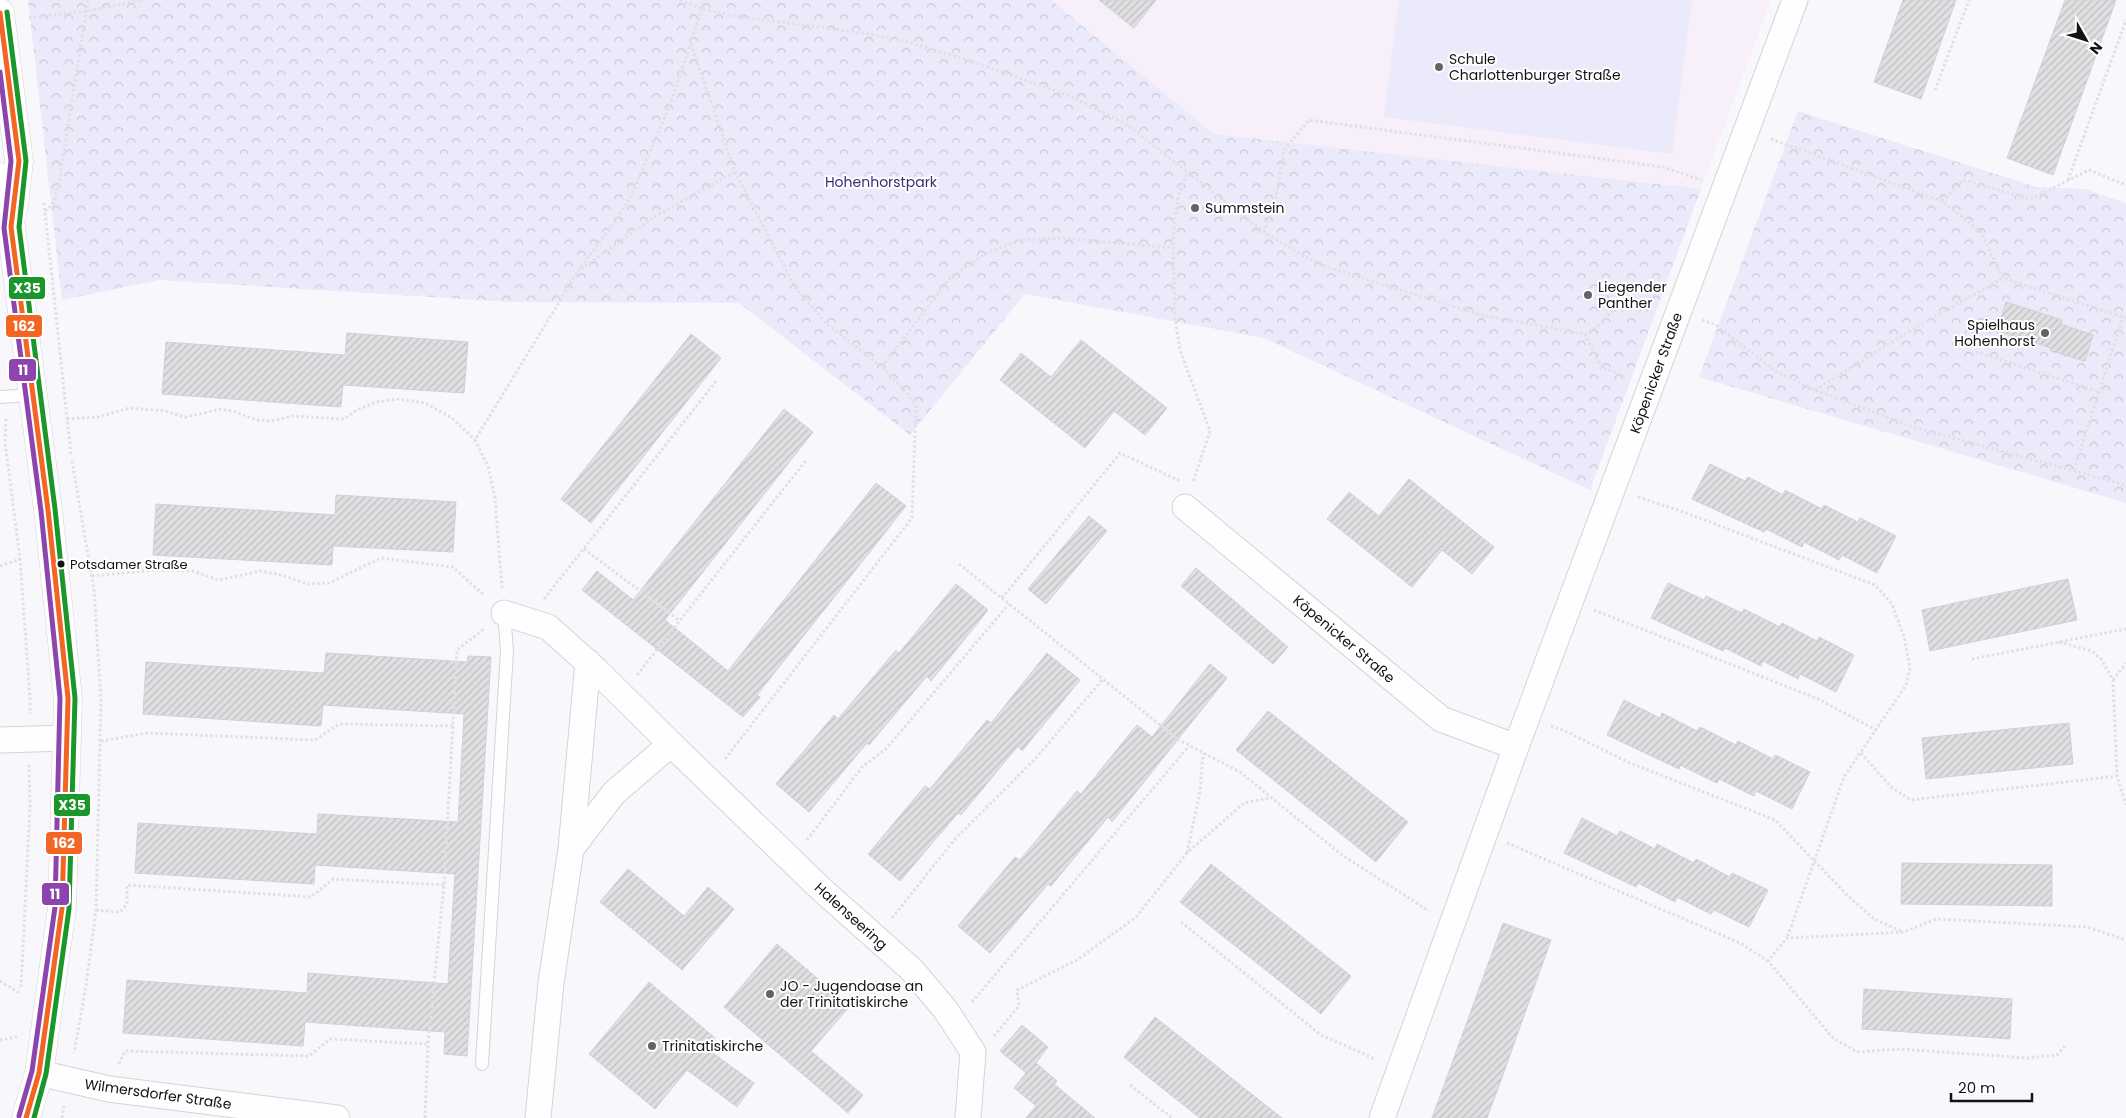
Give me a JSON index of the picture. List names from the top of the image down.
{
  "streets": {
    "street": ["Köpenicker Straße", "Halenseering", "Wilmersdorfer Straße"]
  },
  "parks": ["Hohenhorstpark"],
  "places": [
    "Schule Charlottenburger Straße",
    "Summstein",
    "Liegender Panther",
    "Spielhaus Hohenhorst",
    "Potsdamer Straße",
    "JO - Jugendoase an der Trinitatiskirche",
    "Trinitatiskirche"
  ],
  "lines": ["transit line X35", "transit line 162", "transit line 11"],
  "scale_bar": "20 m",
  "north": "bottom right"
}
